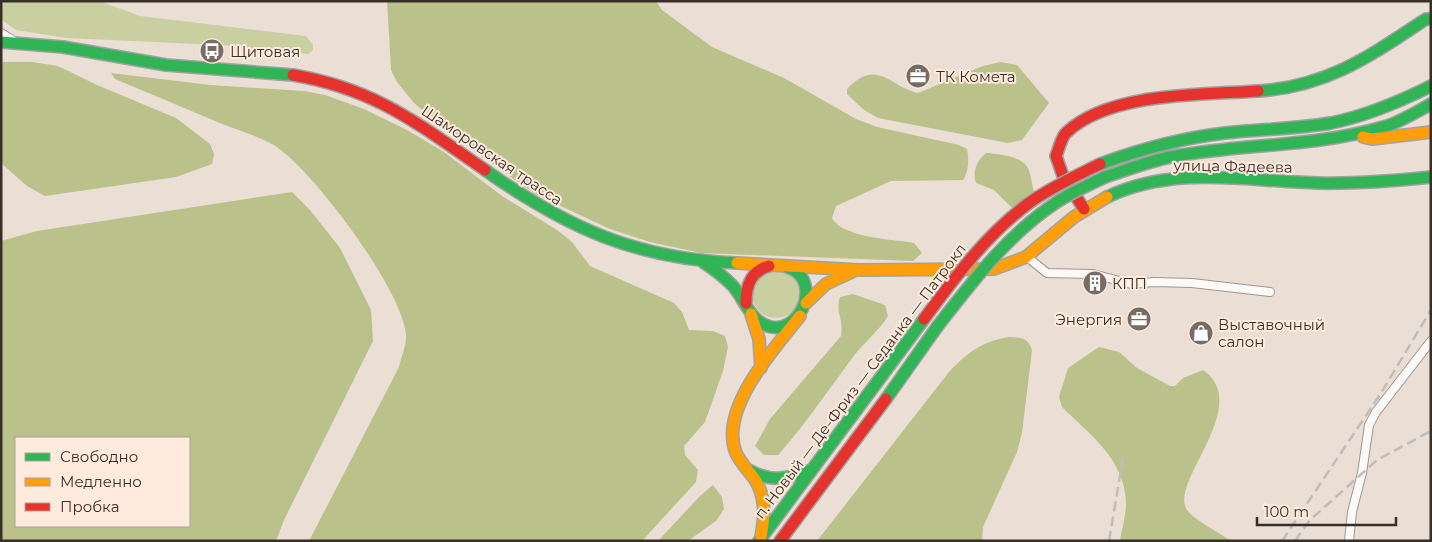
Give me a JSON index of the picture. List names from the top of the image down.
{
  "streets": {
    "main road": ["Шаморовская трасса", "улица Фадеева", "п. Новый — Де-Фриз — Седанка — Патрокл"]
  },
  "crossings": [
    ["Шаморовская трасса", "улица Фадеева"]
  ],
  "places": {
    "bus stop": ["Щитовая"],
    "office": ["ТК Комета", "Энергия"],
    "building": ["КПП"],
    "shop": ["Выставочный салон"]
  },
  "legend": ["Свободно", "Медленно", "Пробка"],
  "scale_bar": "100 m"
}
